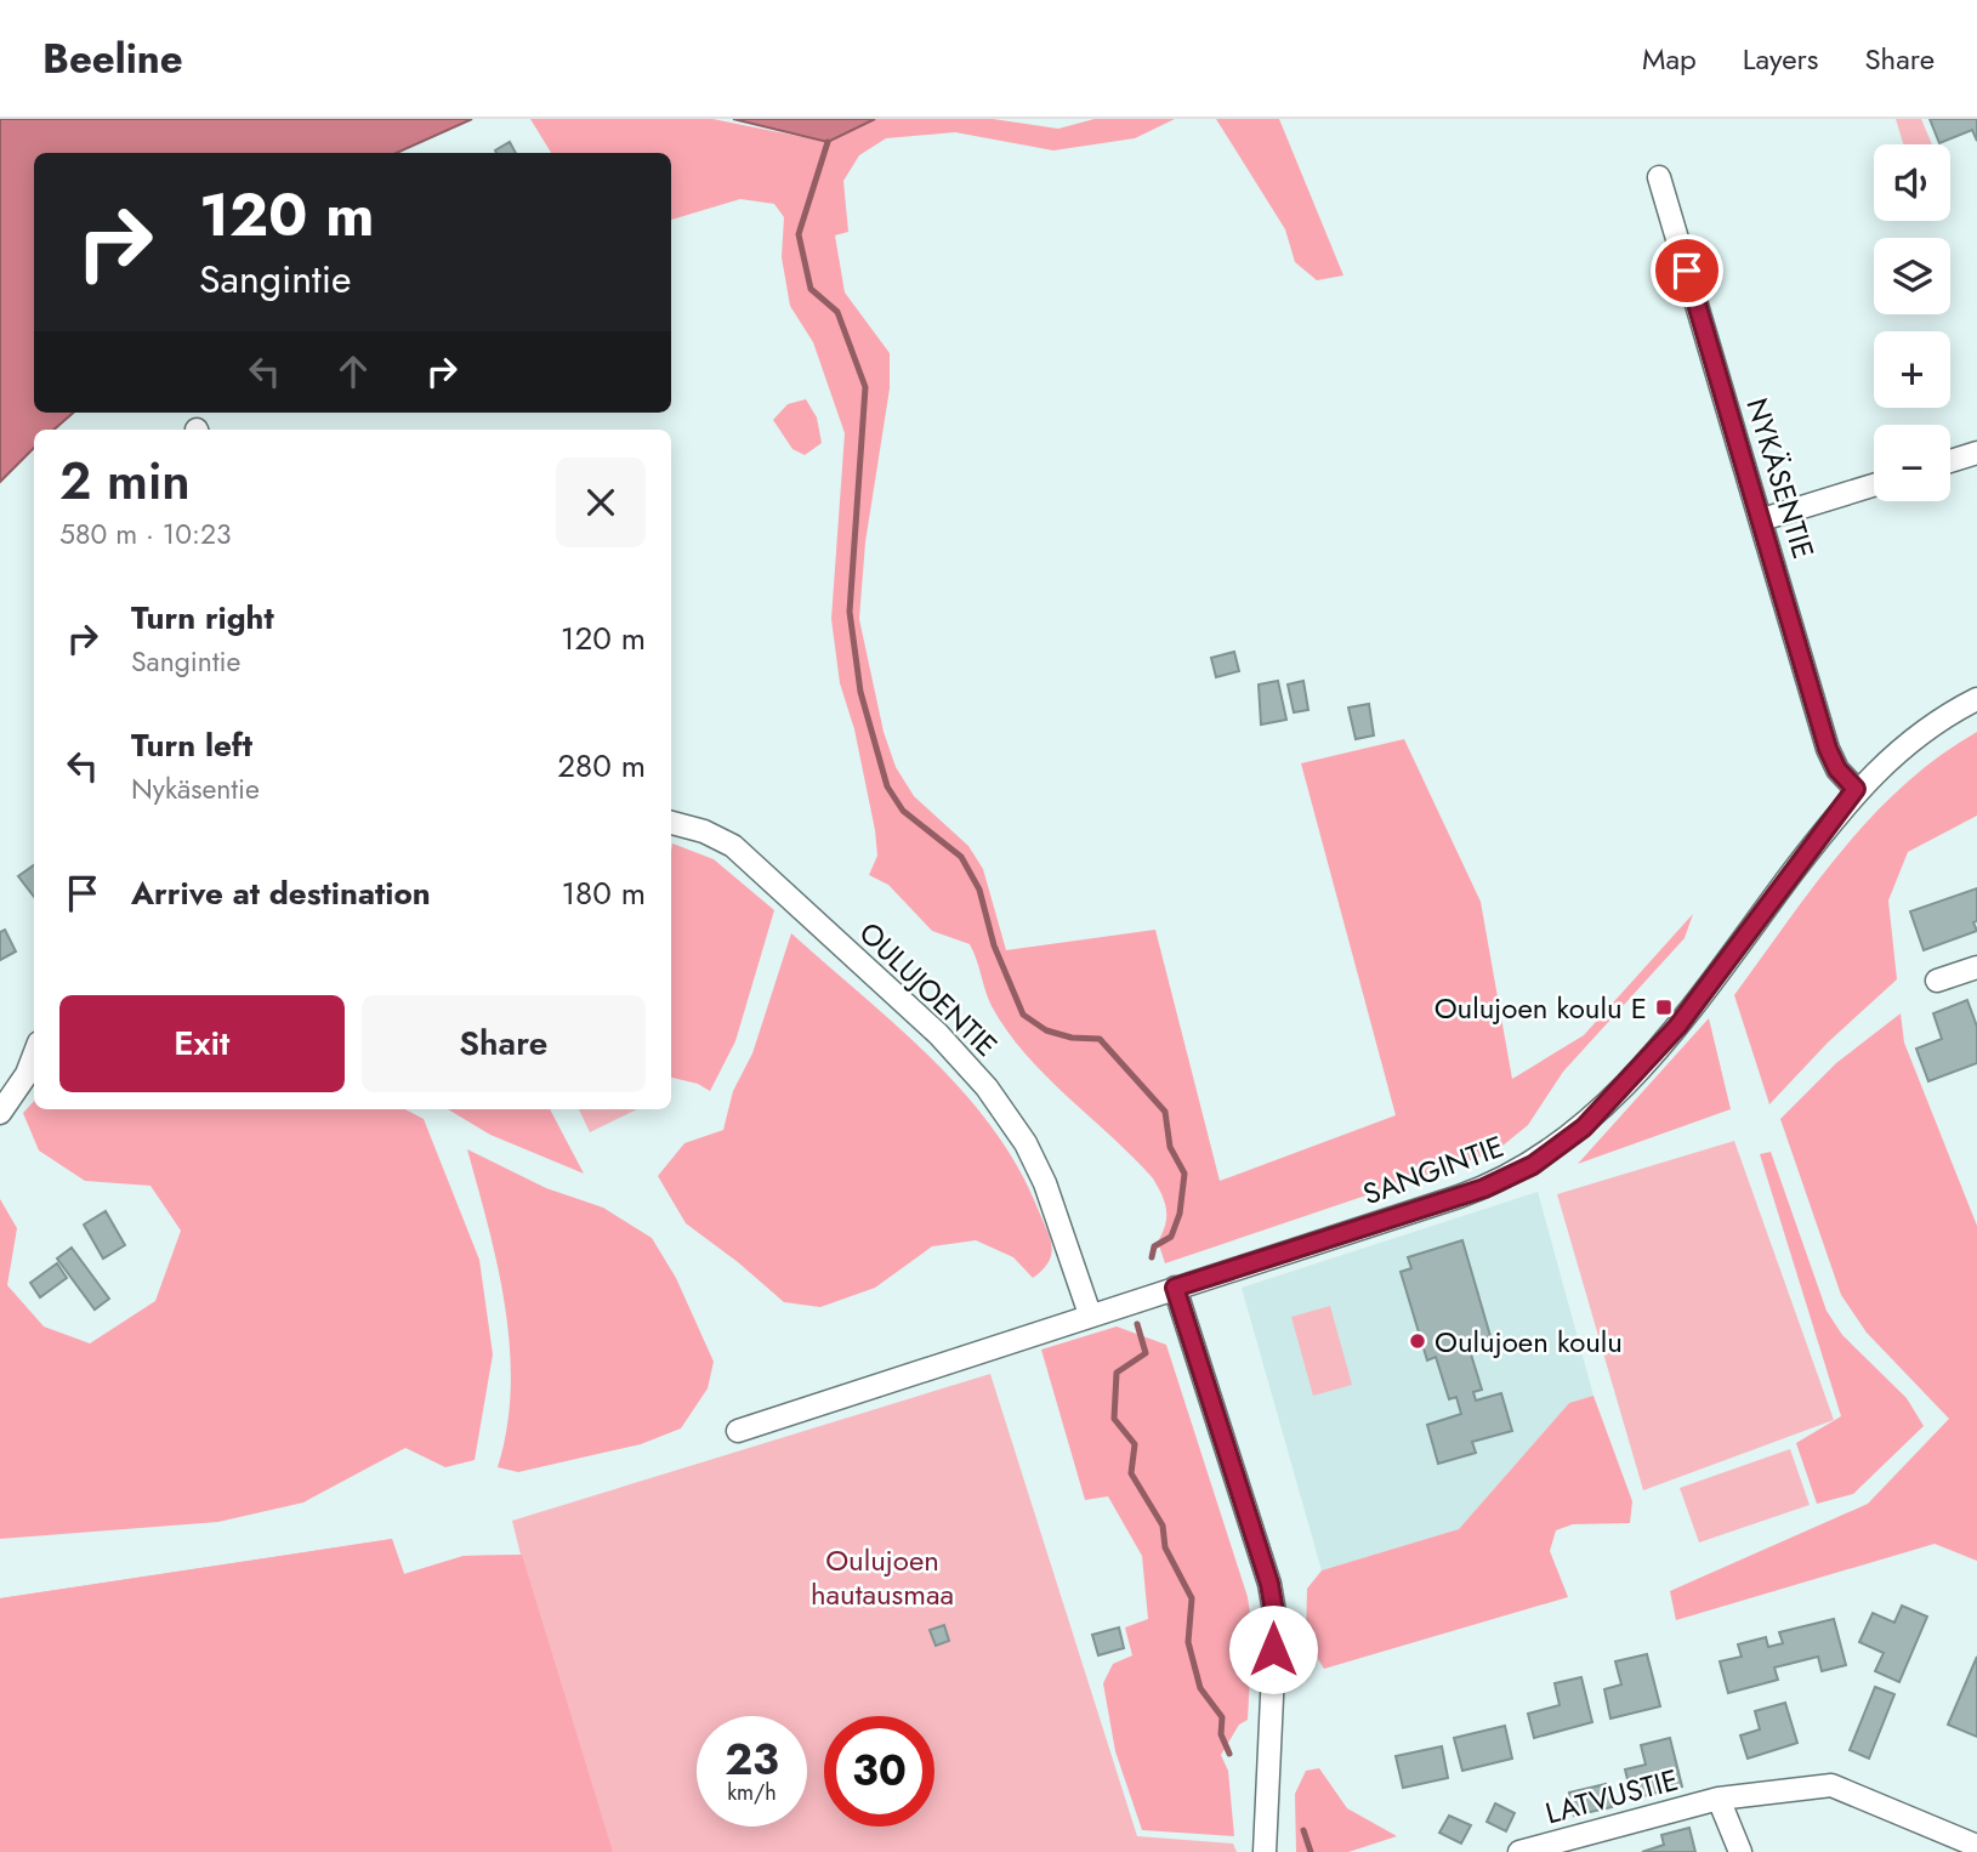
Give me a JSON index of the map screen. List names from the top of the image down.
{
  "streets": {
    "street": [
      "NYKÄSENTIE",
      "OULUJOENTIE",
      "SANGINTIE",
      "LATVUSTIE"
    ]
  },
  "crossings": [
    ["NYKÄSENTIE", "SANGINTIE"],
    ["OULUJOENTIE", "SANGINTIE"]
  ],
  "parks": ["Oulujoen hautausmaa"],
  "places": {
    "transit": ["Oulujoen koulu E"],
    "other": ["Oulujoen koulu"]
  },
  "page": {
    "header": "Beeline",
    "nav": ["Map", "Layers", "Share"],
    "map_buttons": ["+", "−"],
    "turn": ["120 m", "Sangintie"],
    "heading": ["2 min", "580 m · 10:23"],
    "list": [
      {
        "name": "Turn right",
        "note": "Sangintie",
        "value": "120 m"
      },
      {
        "name": "Turn left",
        "note": "Nykäsentie",
        "value": "280 m"
      },
      {
        "name": "Arrive at destination",
        "value": "180 m"
      }
    ],
    "buttons": ["Exit", "Share"],
    "speed": "23 km/h",
    "limit": "30"
  }
}
